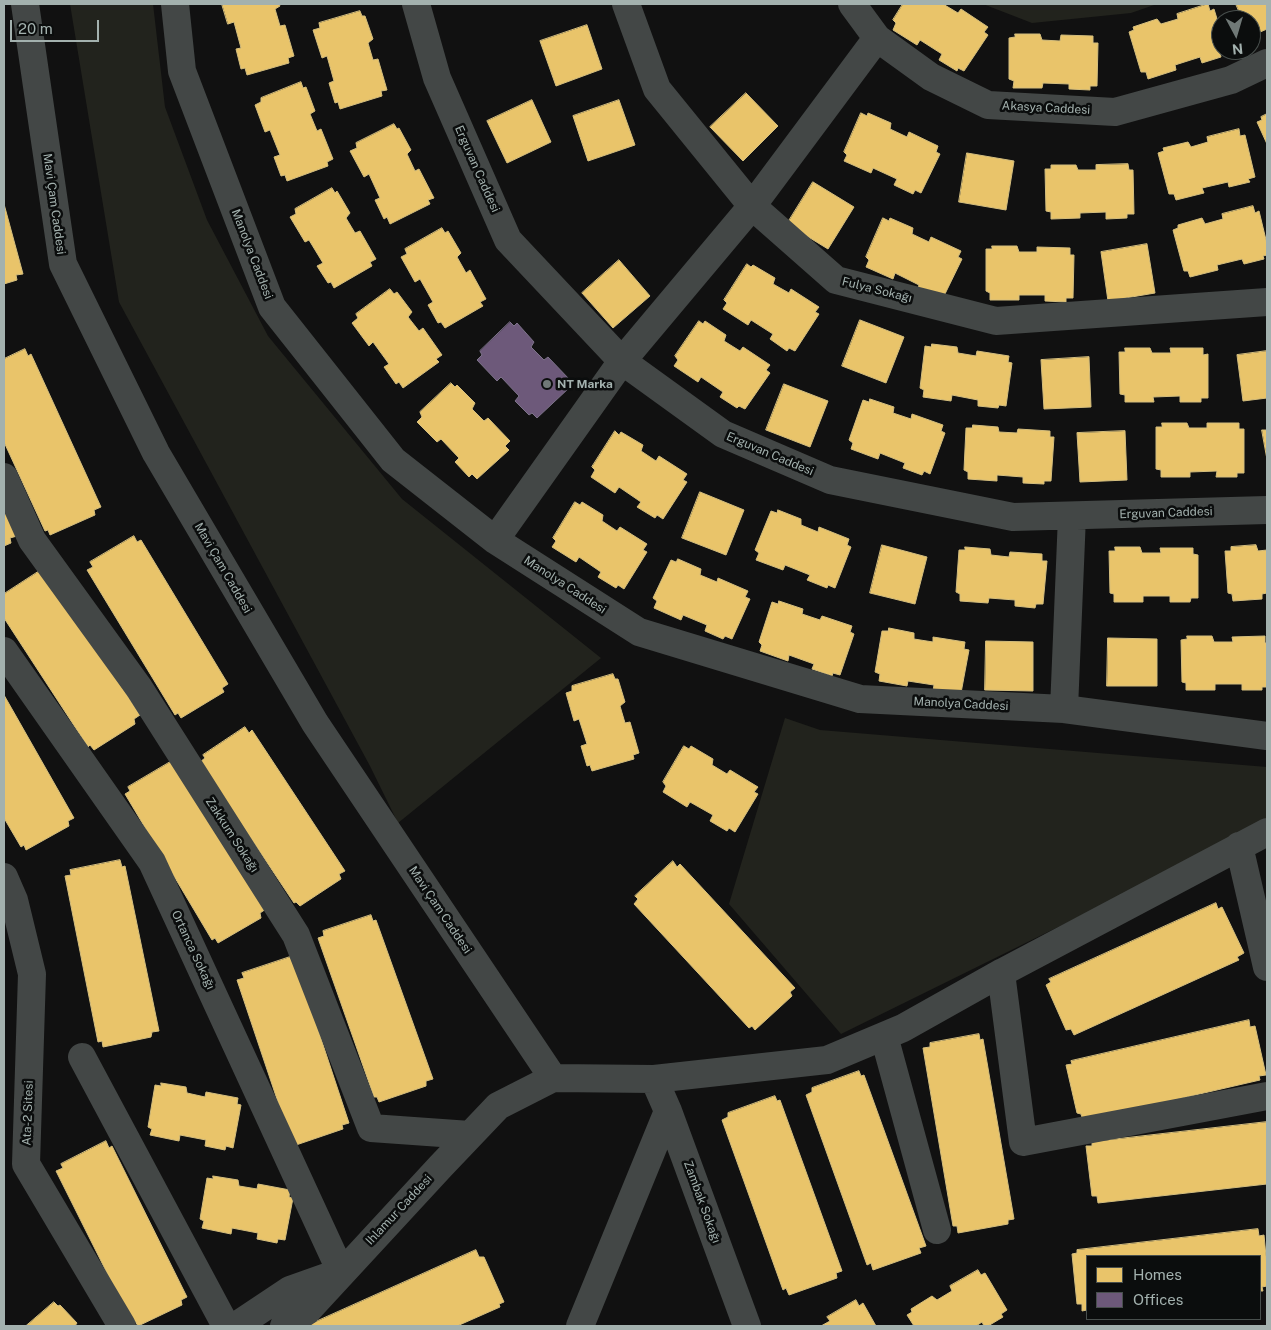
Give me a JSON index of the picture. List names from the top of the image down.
{
  "streets": {
    "street": [
      "Akasya Caddesi",
      "Erguvan Caddesi",
      "Mavi Çam Caddesi",
      "Manolya Caddesi",
      "Fulya Sokağı",
      "Zakkum Sokağı",
      "Ortanca Sokağı",
      "Ata-2 Sitesi",
      "Zambak Sokağı",
      "Ihlamur Caddesi"
    ]
  },
  "crossings": [
    ["Mavi Çam Caddesi", "Ihlamur Caddesi"],
    ["Zakkum Sokağı", "Ihlamur Caddesi"],
    ["Ortanca Sokağı", "Ihlamur Caddesi"]
  ],
  "places": ["NT Marka"],
  "legend": ["Homes", "Offices"],
  "scale_bar": "20 m",
  "north": "bottom"
}
